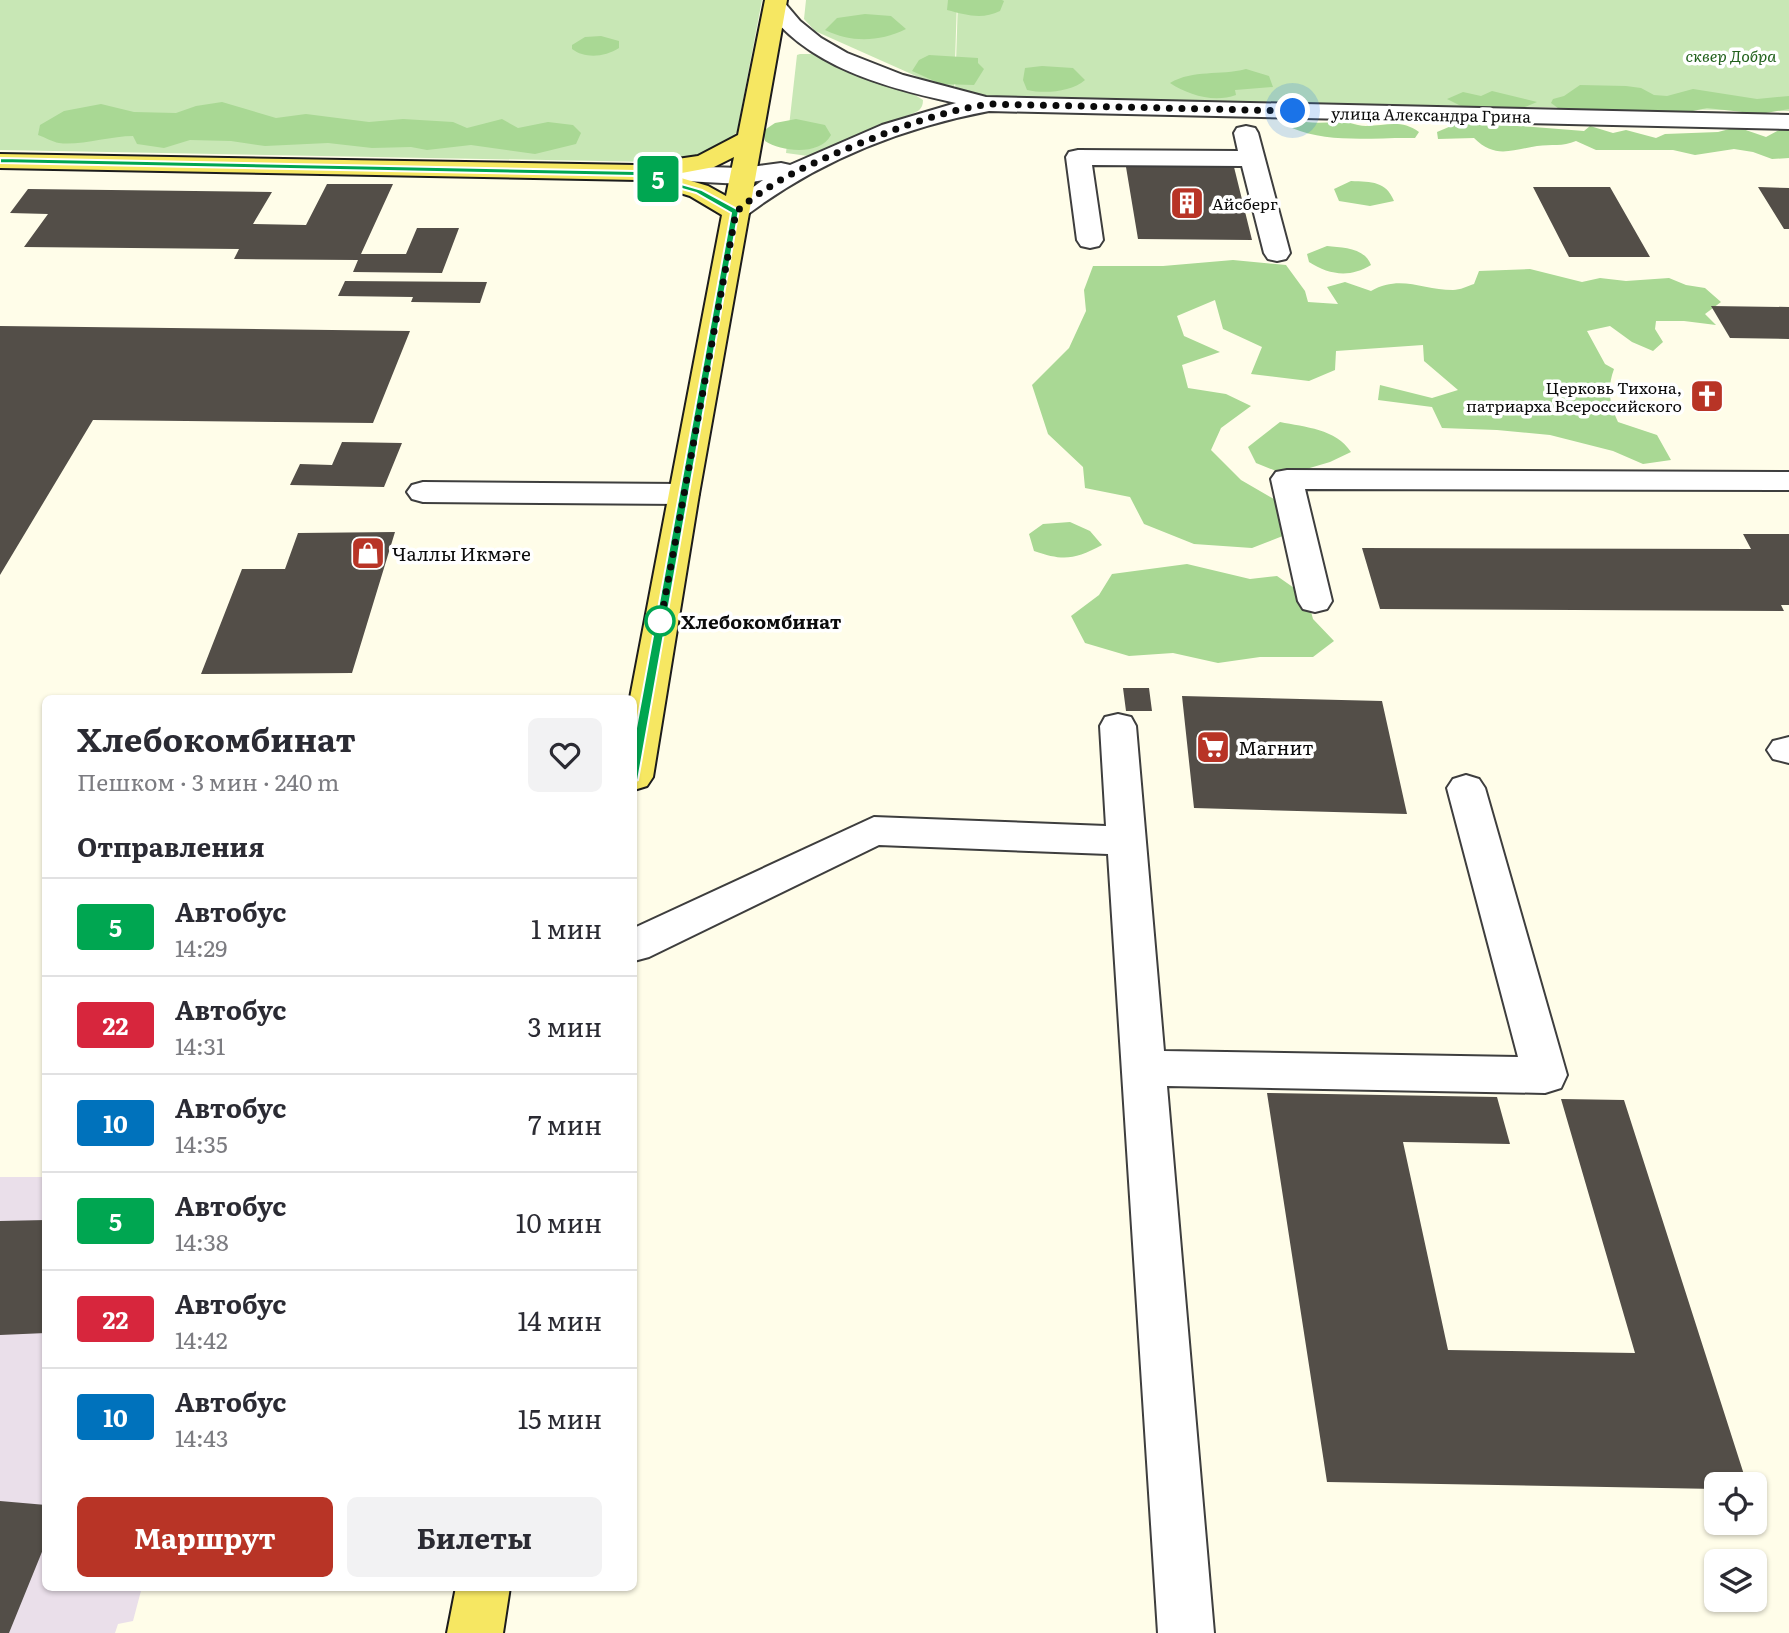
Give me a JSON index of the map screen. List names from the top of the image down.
{
  "streets": {
    "street": ["улица Александра Грина"]
  },
  "parks": ["сквер Добра"],
  "places": {
    "building": ["Айсберг"],
    "church": ["Церковь Тихона, патриарха Всероссийского"],
    "shop": ["Чаллы Икмәге"],
    "other": ["Хлебокомбинат"],
    "supermarket": ["Магнит"]
  },
  "lines": ["bus line 5"],
  "page": {
    "on_map": "5",
    "heading": [
      ["Хлебокомбинат", "Пешком · 3 мин · 240 m"],
      "Отправления"
    ],
    "list": [
      {
        "mark": "5",
        "name": "Автобус",
        "note": "14:29",
        "value": "1 мин"
      },
      {
        "mark": "22",
        "name": "Автобус",
        "note": "14:31",
        "value": "3 мин"
      },
      {
        "mark": "10",
        "name": "Автобус",
        "note": "14:35",
        "value": "7 мин"
      },
      {
        "mark": "5",
        "name": "Автобус",
        "note": "14:38",
        "value": "10 мин"
      },
      {
        "mark": "22",
        "name": "Автобус",
        "note": "14:42",
        "value": "14 мин"
      },
      {
        "mark": "10",
        "name": "Автобус",
        "note": "14:43",
        "value": "15 мин"
      }
    ],
    "buttons": ["Маршрут", "Билеты"]
  }
}
